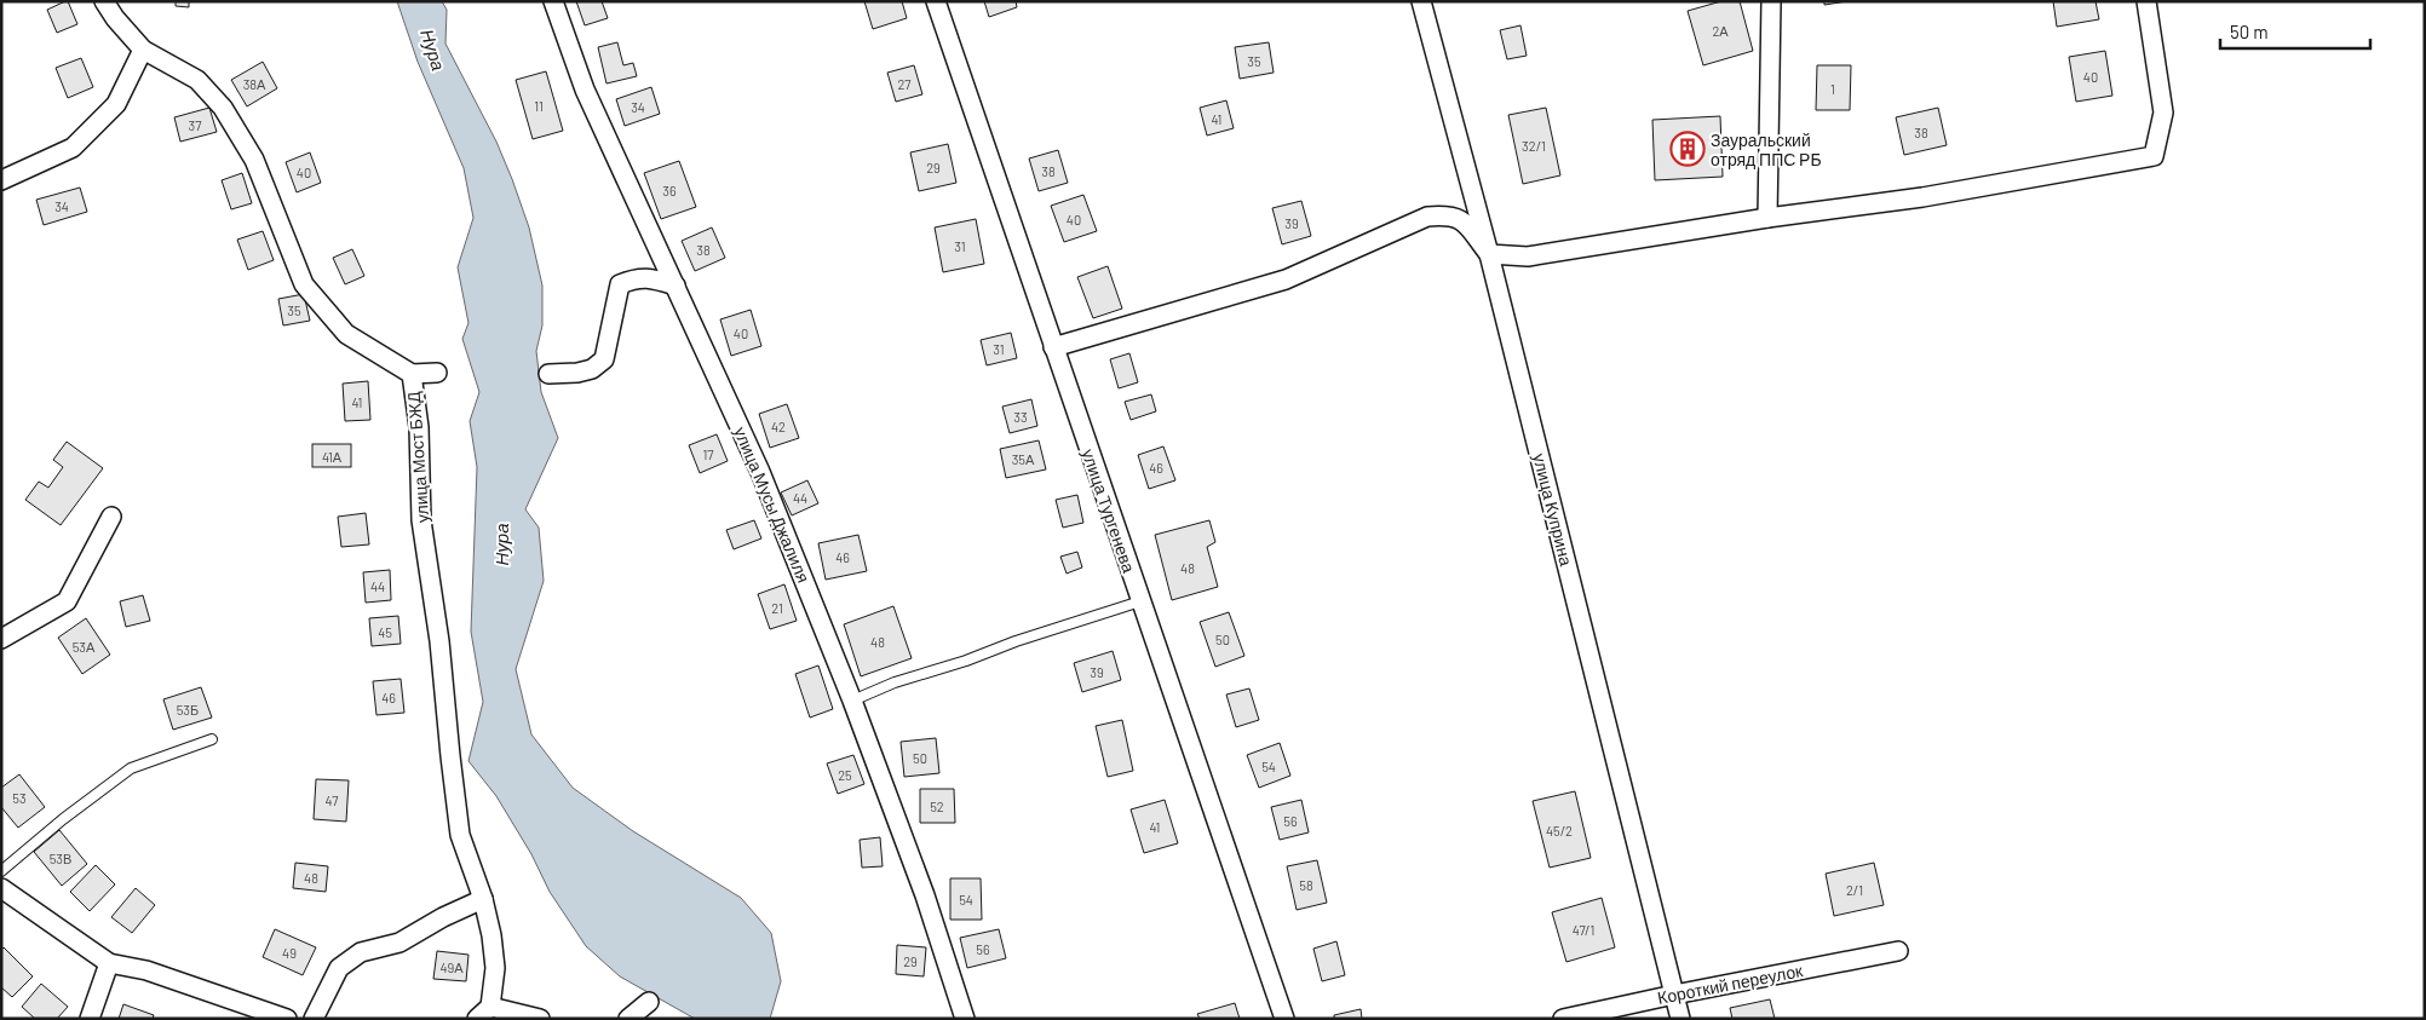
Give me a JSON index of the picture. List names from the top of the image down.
{
  "streets": {
    "street": [
      "улица Мост БЖД",
      "улица Мусы Джалиля",
      "улица Куприна",
      "улица Тургенева",
      "Короткий переулок"
    ]
  },
  "crossings": [
    ["улица Куприна", "Короткий переулок"]
  ],
  "water": ["Нура"],
  "places": {
    "building": ["Зауральский отряд ППС РБ"]
  },
  "house_numbers": [
    "2А",
    "35",
    "40",
    "38А",
    "27",
    "1",
    "11",
    "34",
    "41",
    "37",
    "38",
    "32/1",
    "29",
    "38",
    "40",
    "36",
    "34",
    "40",
    "39",
    "31",
    "38",
    "35",
    "40",
    "31",
    "41",
    "33",
    "42",
    "17",
    "41А",
    "35А",
    "46",
    "44",
    "46",
    "48",
    "44",
    "21",
    "45",
    "50",
    "48",
    "53А",
    "39",
    "46",
    "53Б",
    "50",
    "54",
    "25",
    "53",
    "47",
    "52",
    "56",
    "41",
    "45/2",
    "53В",
    "48",
    "58",
    "2/1",
    "54",
    "47/1",
    "56",
    "49",
    "29",
    "49А"
  ],
  "scale_bar": "50 m"
}
